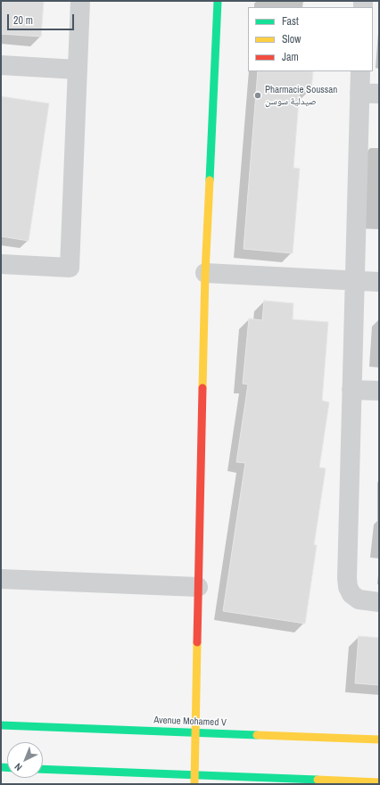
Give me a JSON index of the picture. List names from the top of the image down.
{
  "streets": {
    "street": ["Avenue Mohamed V"]
  },
  "places": ["Pharmacie Soussan صيدلية سوسن"],
  "legend": ["Fast", "Slow", "Jam"],
  "scale_bar": "20 m",
  "north": "bottom left"
}
